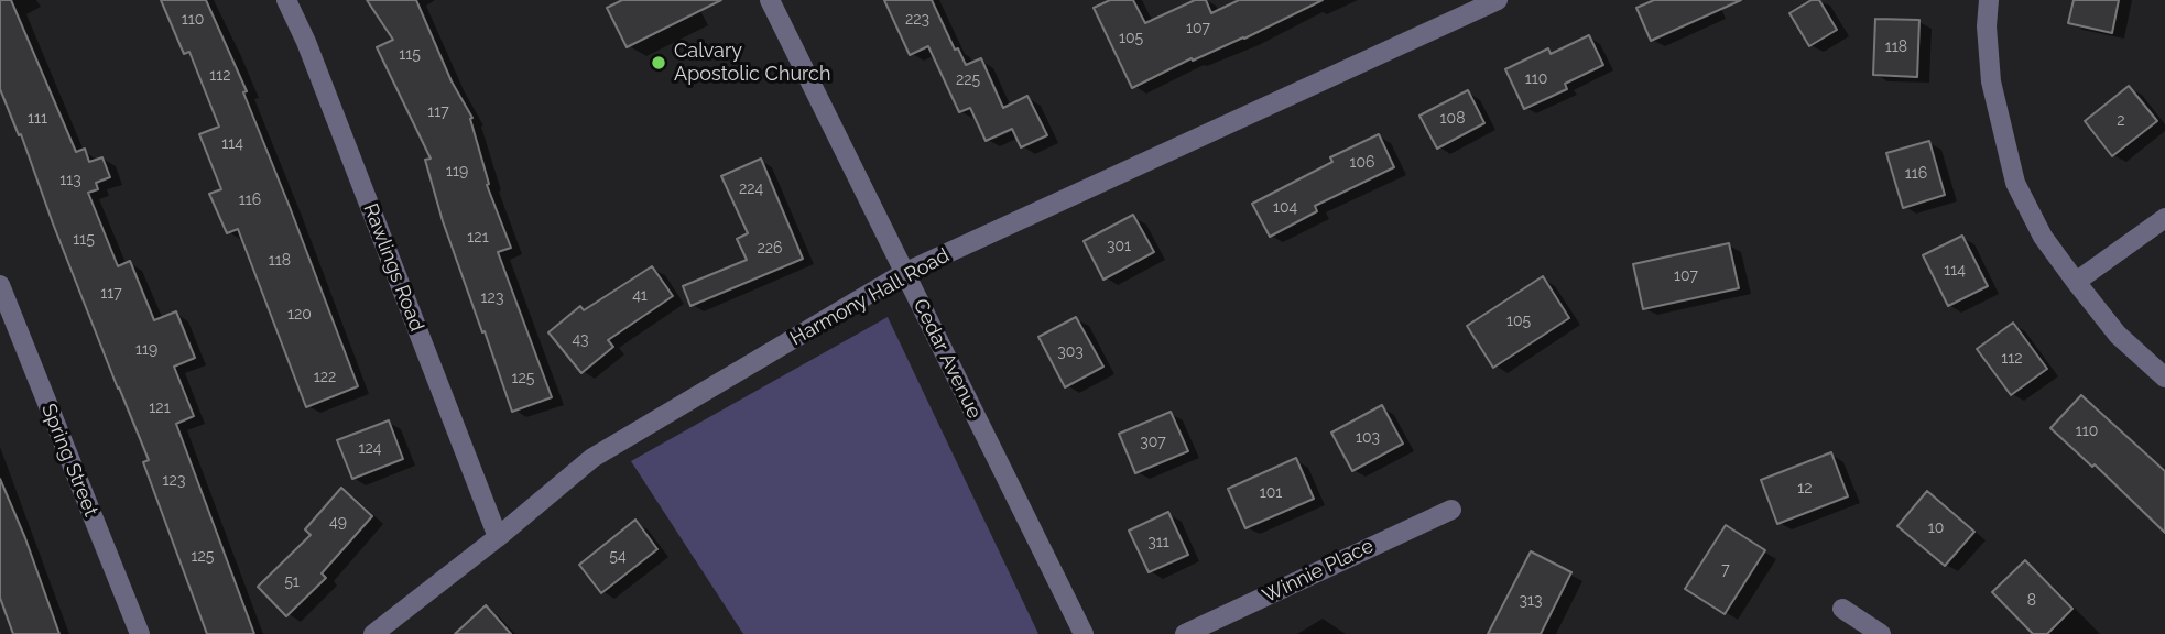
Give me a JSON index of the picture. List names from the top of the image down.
{
  "streets": {
    "street": [
      "Rawlings Road",
      "Harmony Hall Road",
      "Cedar Avenue",
      "Spring Street",
      "Winnie Place"
    ]
  },
  "crossings": [
    ["Rawlings Road", "Harmony Hall Road"],
    ["Harmony Hall Road", "Cedar Avenue"]
  ],
  "places": ["Calvary Apostolic Church"],
  "house_numbers": [
    "110",
    "223",
    "107",
    "105",
    "118",
    "115",
    "112",
    "110",
    "225",
    "117",
    "111",
    "108",
    "2",
    "114",
    "106",
    "119",
    "116",
    "113",
    "224",
    "116",
    "104",
    "121",
    "115",
    "301",
    "226",
    "118",
    "114",
    "107",
    "117",
    "41",
    "123",
    "120",
    "105",
    "43",
    "119",
    "303",
    "112",
    "122",
    "125",
    "121",
    "110",
    "103",
    "307",
    "124",
    "123",
    "12",
    "101",
    "49",
    "10",
    "311",
    "125",
    "54",
    "7",
    "51",
    "313",
    "8"
  ]
}
